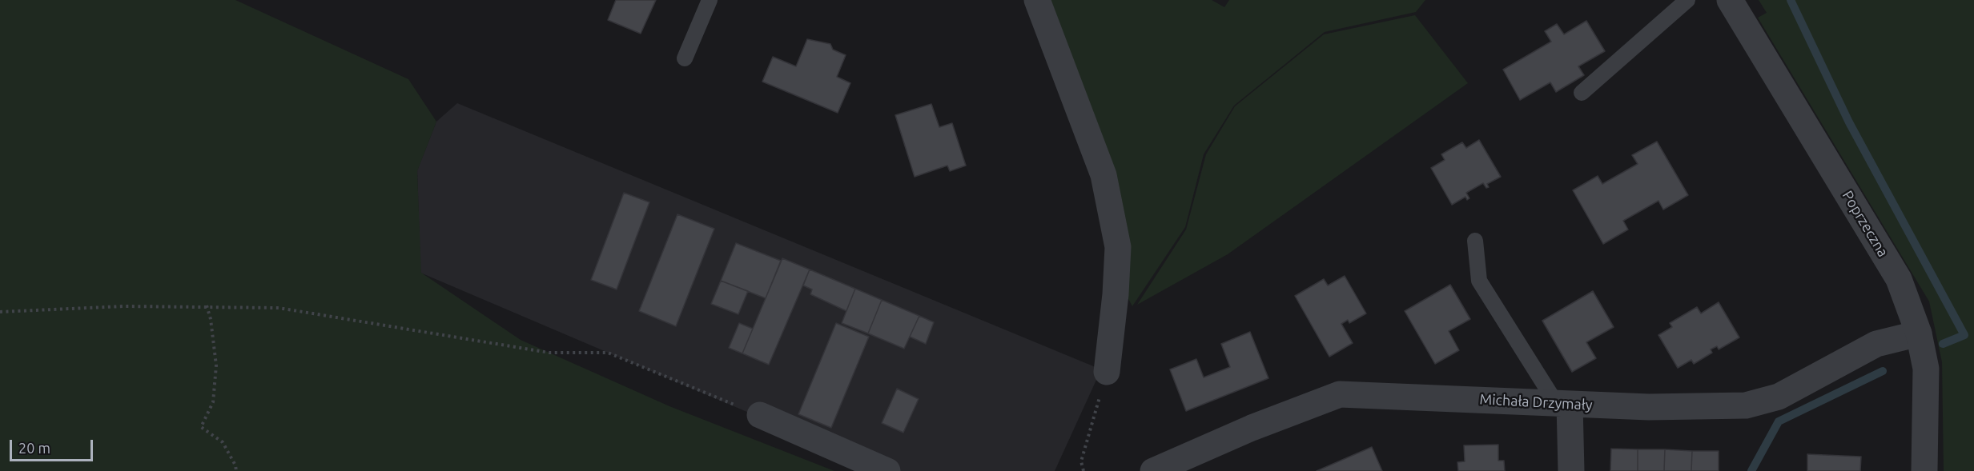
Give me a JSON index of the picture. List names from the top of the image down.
{
  "streets": {
    "street": ["Poprzeczna", "Michała Drzymały"]
  },
  "crossings": [
    ["Poprzeczna", "Michała Drzymały"]
  ],
  "scale_bar": "20 m"
}
